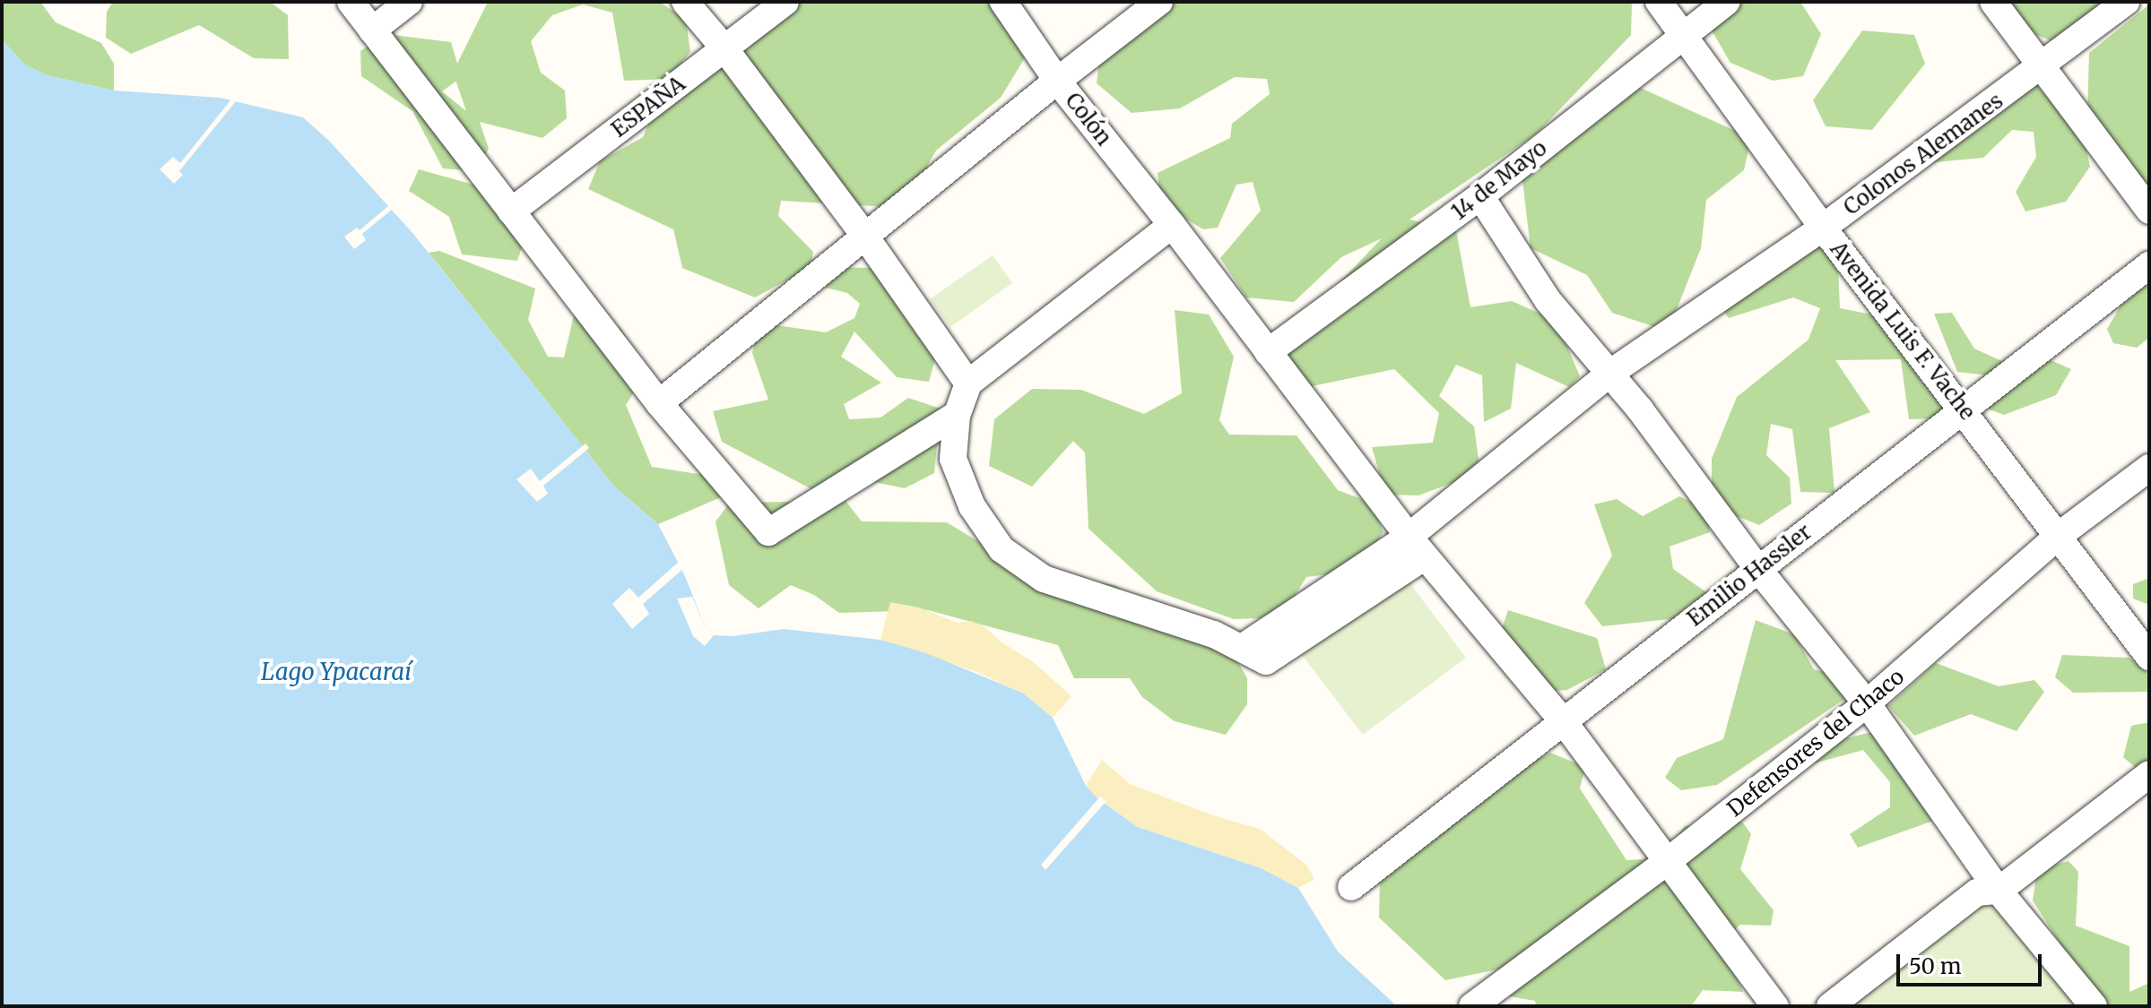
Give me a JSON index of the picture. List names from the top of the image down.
{
  "streets": {
    "street": [
      "ESPAÑA",
      "Colón",
      "Colonos Alemanes",
      "14 de Mayo",
      "Avenida Luis F. Vache",
      "Emilio Hassler",
      "Defensores del Chaco"
    ]
  },
  "crossings": [
    ["Colón", "Colonos Alemanes"],
    ["Colón", "14 de Mayo"],
    ["Colón", "Emilio Hassler"],
    ["Colón", "Defensores del Chaco"],
    ["Colonos Alemanes", "Avenida Luis F. Vache"],
    ["14 de Mayo", "Avenida Luis F. Vache"],
    ["Avenida Luis F. Vache", "Emilio Hassler"],
    ["Avenida Luis F. Vache", "Defensores del Chaco"]
  ],
  "water": ["Lago Ypacaraí"],
  "scale_bar": "50 m"
}
